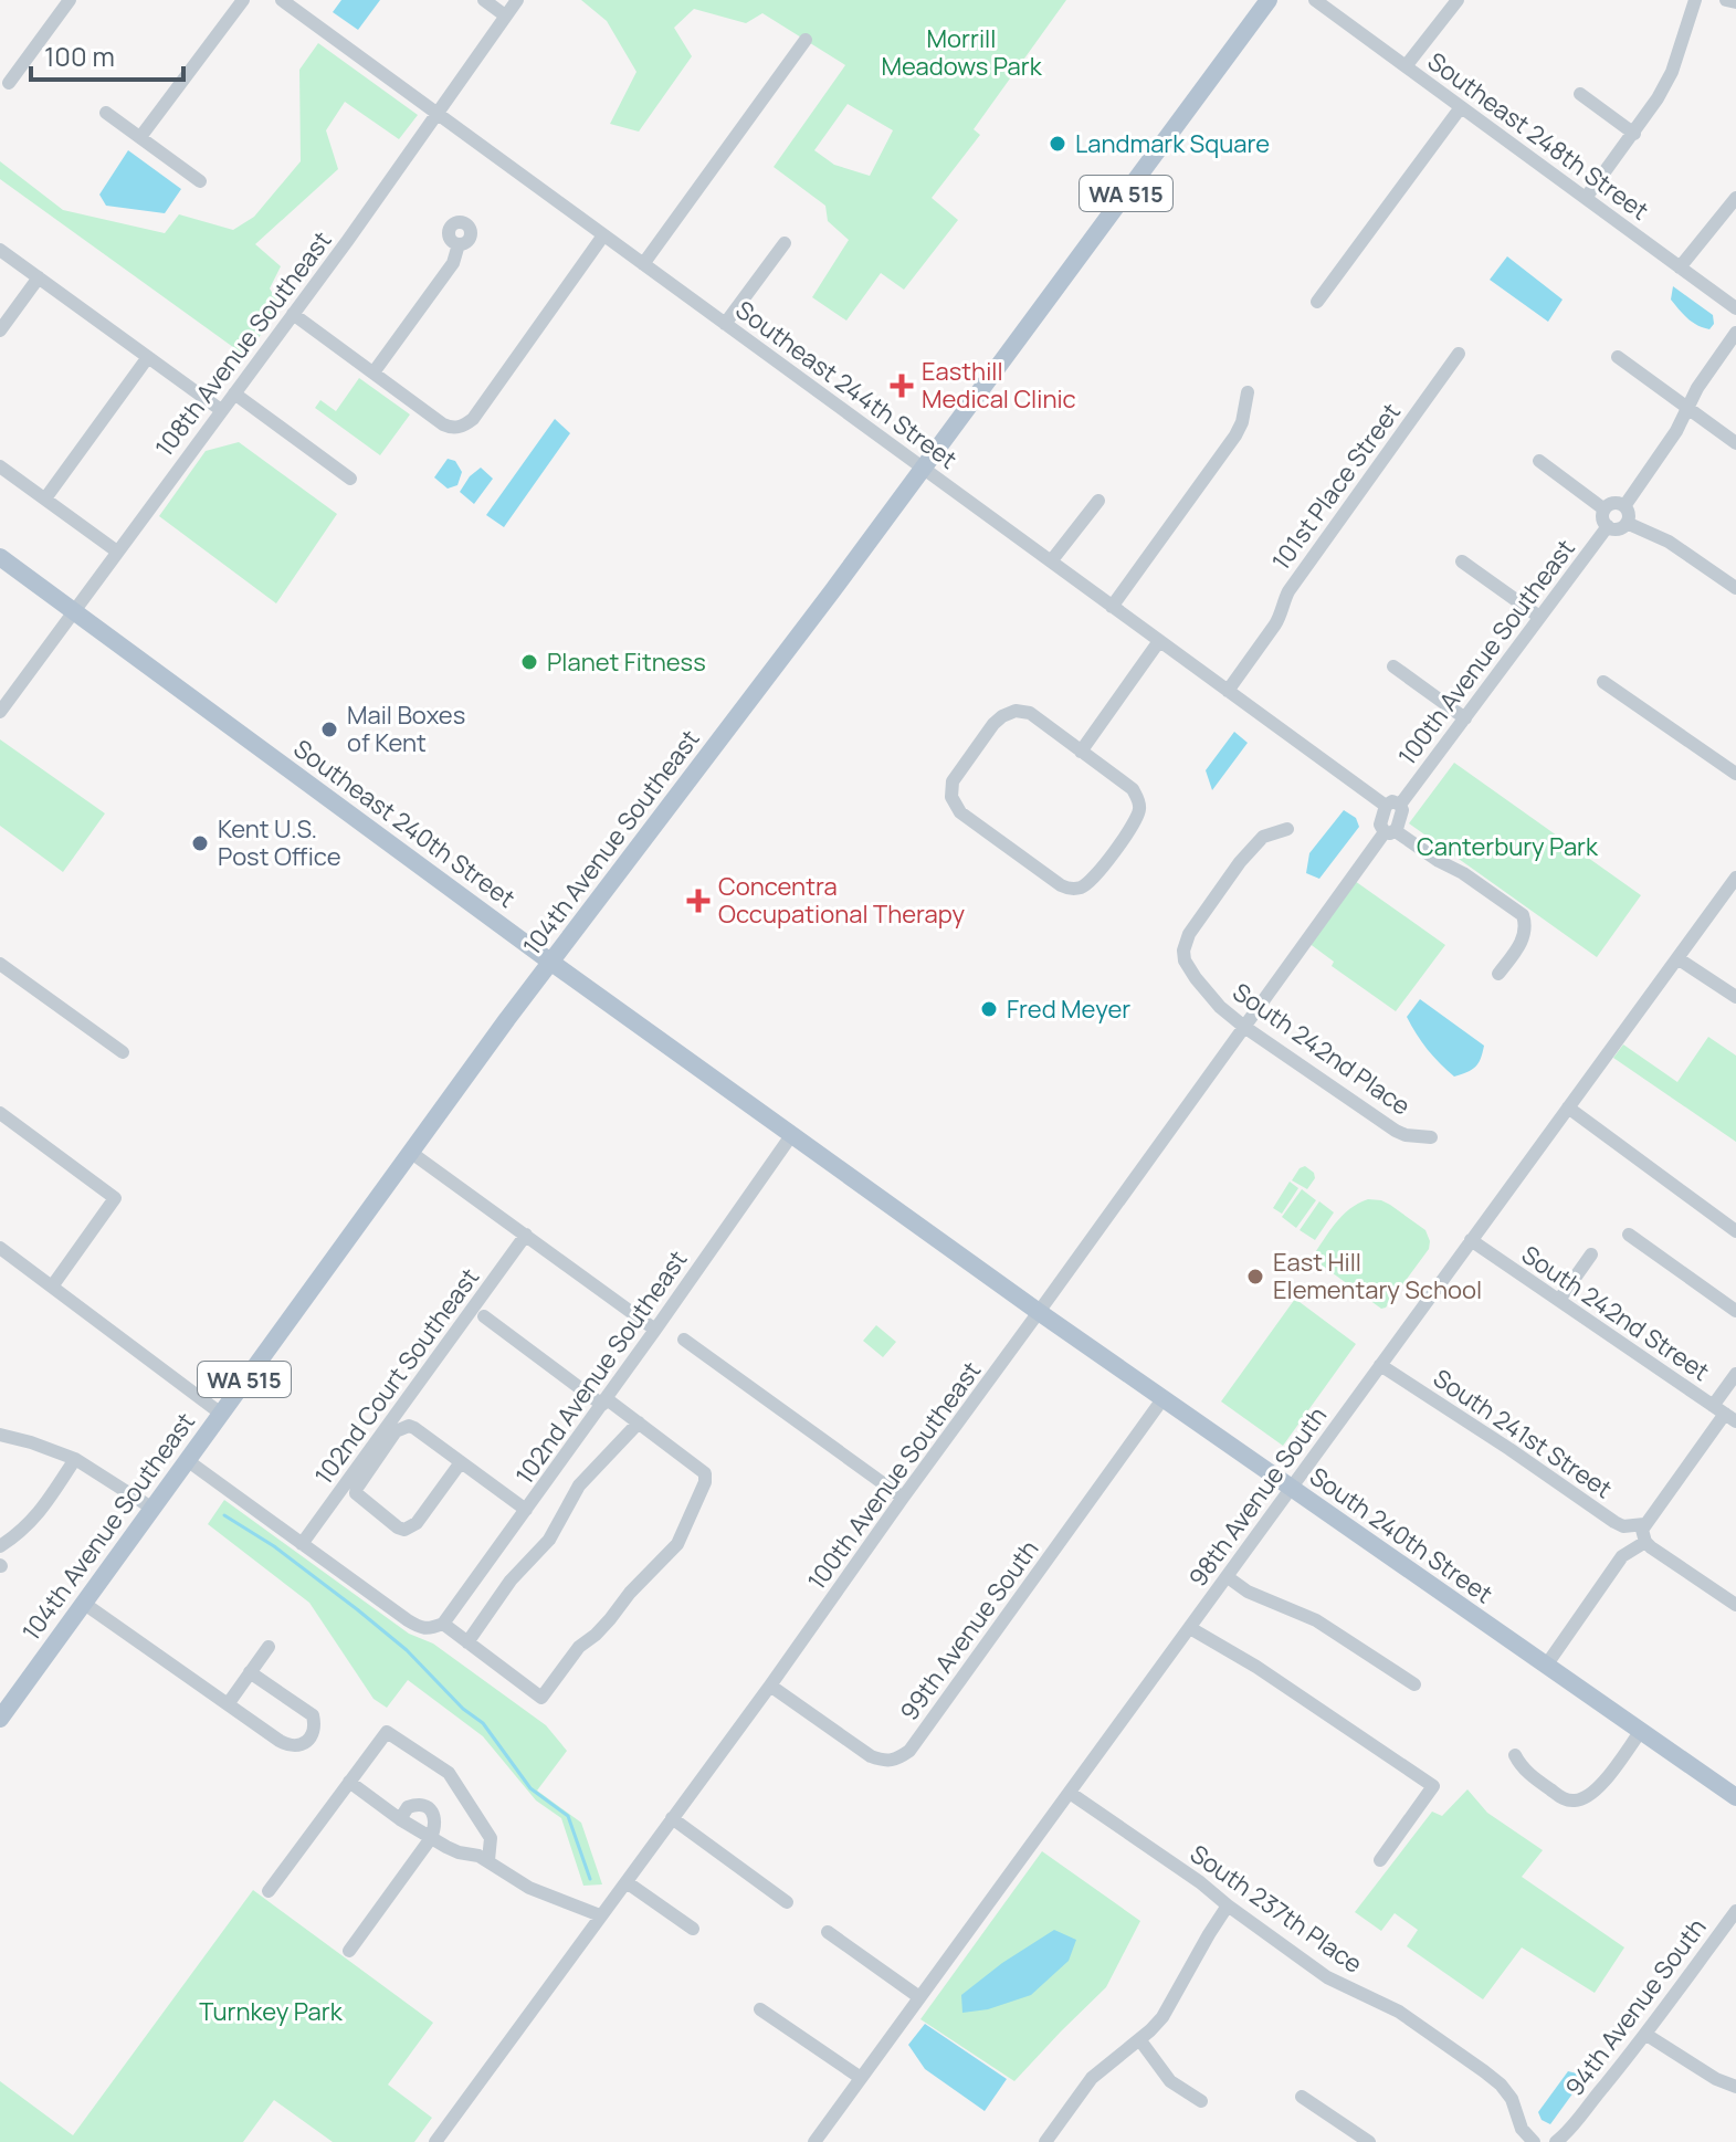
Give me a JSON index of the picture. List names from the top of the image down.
{
  "streets": {
    "main road": [
      "WA 515",
      "Southeast 240th Street",
      "104th Avenue Southeast",
      "South 240th Street"
    ],
    "street": [
      "Southeast 248th Street",
      "108th Avenue Southeast",
      "Southeast 244th Street",
      "101st Place Street",
      "100th Avenue Southeast",
      "South 242nd Place",
      "South 242nd Street",
      "102nd Avenue Southeast",
      "102nd Court Southeast",
      "South 241st Street",
      "98th Avenue South",
      "99th Avenue South",
      "South 237th Place",
      "94th Avenue South"
    ]
  },
  "crossings": [
    ["108th Avenue Southeast", "Southeast 244th Street"],
    ["108th Avenue Southeast", "Southeast 240th Street"],
    ["Southeast 244th Street", "101st Place Street"],
    ["Southeast 244th Street", "100th Avenue Southeast"],
    ["Southeast 244th Street", "104th Avenue Southeast"],
    ["100th Avenue Southeast", "Southeast 240th Street"],
    ["100th Avenue Southeast", "South 242nd Place"],
    ["100th Avenue Southeast", "South 240th Street"],
    ["100th Avenue Southeast", "99th Avenue South"],
    ["Southeast 240th Street", "104th Avenue Southeast"],
    ["Southeast 240th Street", "102nd Avenue Southeast"],
    ["Southeast 240th Street", "South 240th Street"],
    ["South 242nd Street", "98th Avenue South"],
    ["South 241st Street", "98th Avenue South"],
    ["98th Avenue South", "South 240th Street"],
    ["98th Avenue South", "South 237th Place"],
    ["South 240th Street", "99th Avenue South"]
  ],
  "parks": ["Morrill Meadows Park", "Canterbury Park", "Turnkey Park"],
  "places": {
    "other": [
      "Landmark Square",
      "Planet Fitness",
      "Mail Boxes of Kent",
      "Kent U.S. Post Office",
      "Fred Meyer",
      "East Hill Elementary School"
    ],
    "health": ["Easthill Medical Clinic", "Concentra Occupational Therapy"]
  },
  "scale_bar": "100 m"
}
